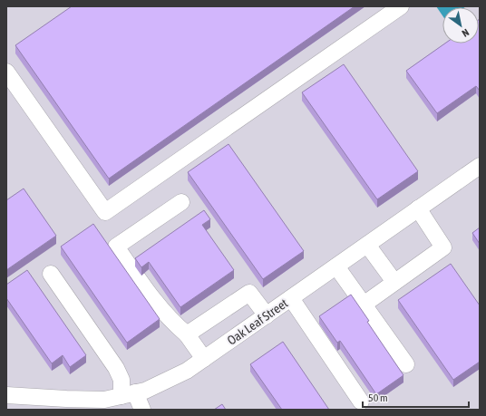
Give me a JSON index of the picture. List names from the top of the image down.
{
  "streets": {
    "street": ["Oak Leaf Street"]
  },
  "scale_bar": "50 m",
  "north": "bottom right"
}
